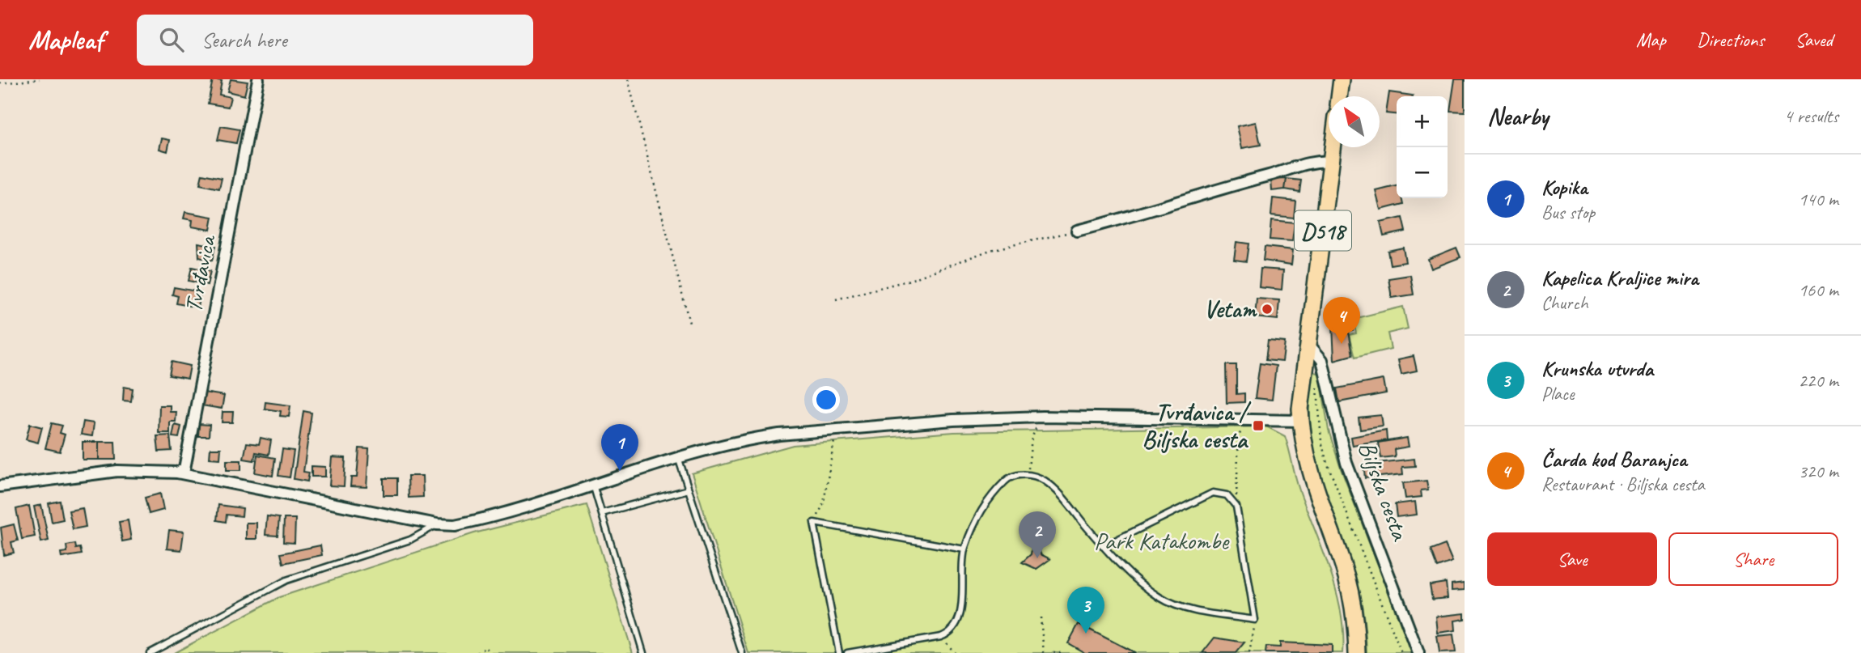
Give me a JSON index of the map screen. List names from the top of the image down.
{
  "streets": {
    "main road": ["D518"],
    "street": ["Tvrđavica", "Biljska cesta"]
  },
  "crossings": [
    ["D518", "Biljska cesta"]
  ],
  "parks": ["Park Katakombe"],
  "places": {
    "other": ["Vetam"],
    "transit": ["Tvrđavica / Biljska cesta"]
  },
  "north": "top left",
  "page": {
    "header": "Mapleaf",
    "search": "Search here",
    "nav": ["Map", "Directions", "Saved"],
    "heading": ["Nearby", "4 results"],
    "map_buttons": ["+", "−"],
    "list": [
      {
        "mark": "1",
        "name": "Kopika",
        "note": "Bus stop",
        "value": "140 m"
      },
      {
        "mark": "2",
        "name": "Kapelica Kraljice mira",
        "note": "Church",
        "value": "160 m"
      },
      {
        "mark": "3",
        "name": "Krunska utvrda",
        "note": "Place",
        "value": "220 m"
      },
      {
        "mark": "4",
        "name": "Čarda kod Baranjca",
        "note": "Restaurant · Biljska cesta",
        "value": "320 m"
      }
    ],
    "pins": [
      "4",
      "1",
      "2",
      "3"
    ],
    "buttons": ["Save", "Share"]
  }
}
